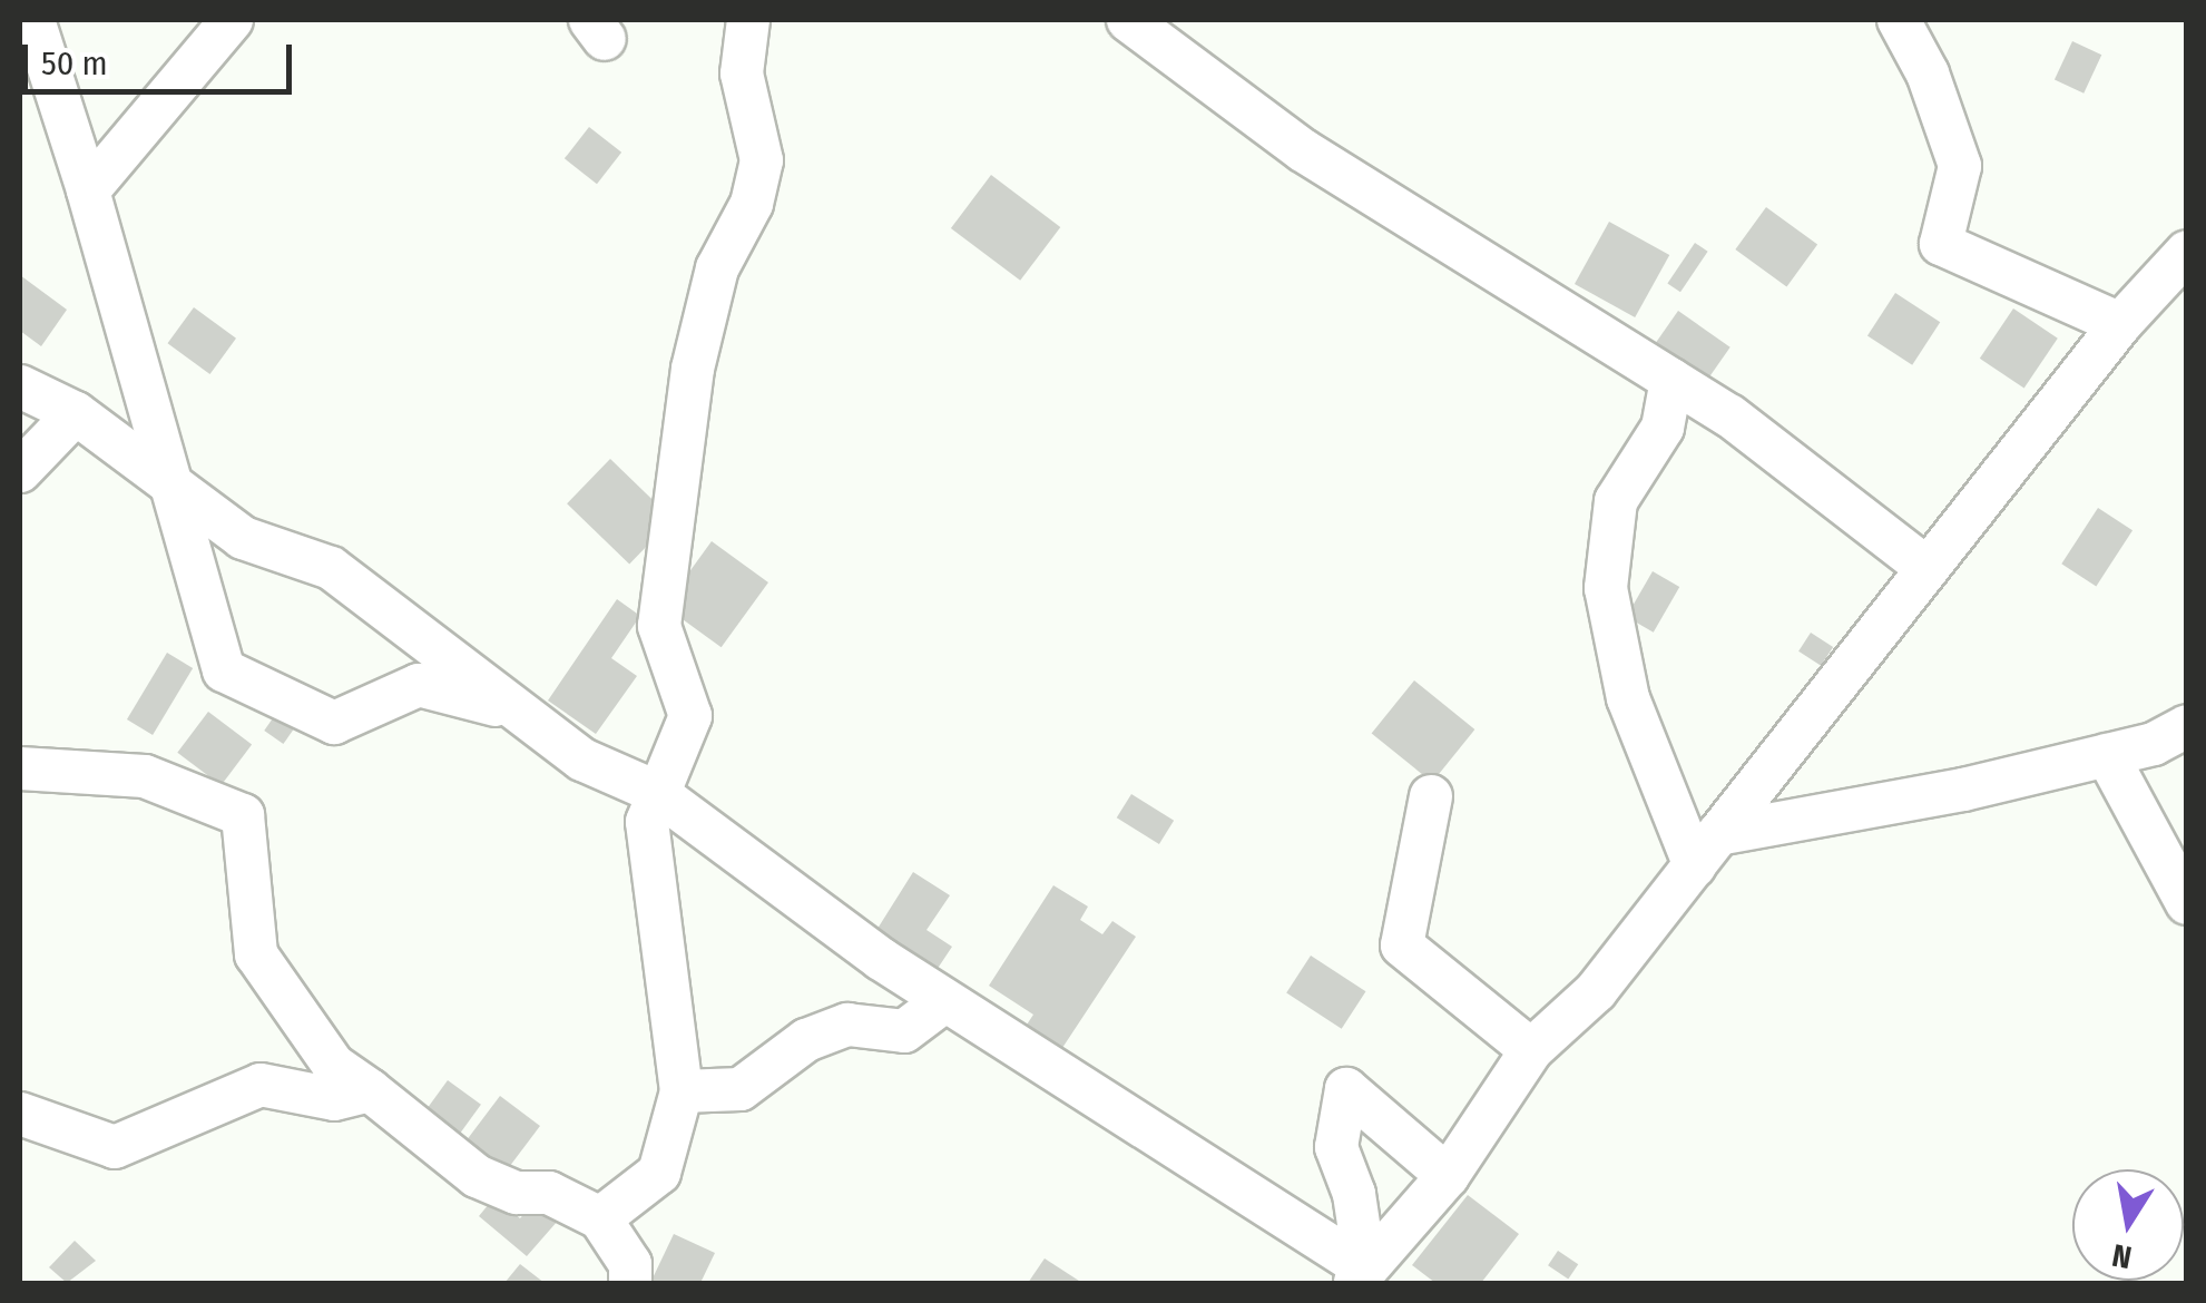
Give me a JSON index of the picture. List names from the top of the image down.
{
  "scale_bar": "50 m",
  "north": "bottom"
}
